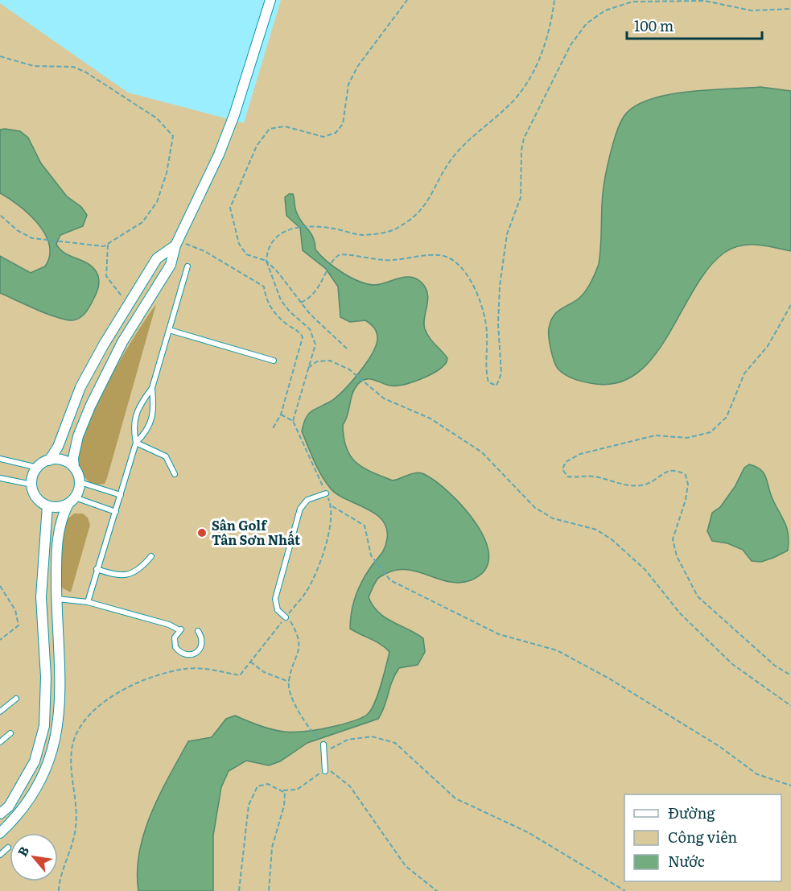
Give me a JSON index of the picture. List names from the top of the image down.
{
  "places": ["Sân Golf Tân Sơn Nhất"],
  "legend": ["Đường", "Công viên", "Nước"],
  "scale_bar": "100 m",
  "north": "top left"
}
